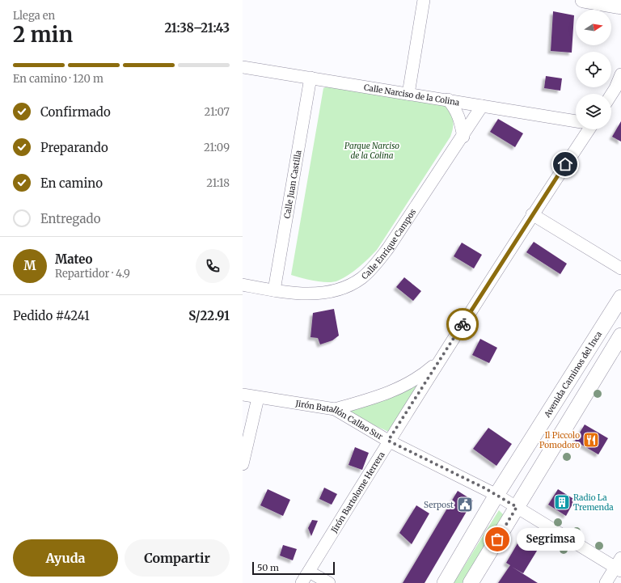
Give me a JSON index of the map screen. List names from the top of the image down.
{
  "streets": {
    "main road": ["Avenida Caminos del Inca"],
    "street": [
      "Calle Narciso de la Colina",
      "Calle Juan Castilla",
      "Calle Enrique Campos",
      "Jirón Batallón Callao Sur",
      "Jirón Bartolome Herrera"
    ]
  },
  "crossings": [
    ["Calle Narciso de la Colina", "Calle Juan Castilla"],
    ["Calle Narciso de la Colina", "Calle Enrique Campos"],
    ["Calle Juan Castilla", "Calle Enrique Campos"],
    ["Avenida Caminos del Inca", "Jirón Batallón Callao Sur"],
    ["Jirón Batallón Callao Sur", "Jirón Bartolome Herrera"]
  ],
  "parks": ["Parque Narciso de la Colina"],
  "places": {
    "restaurant": ["Il Piccolo Pomodoro"],
    "building": ["Radio La Tremenda"],
    "public building": ["Serpost"],
    "other": ["Segrimsa"]
  },
  "scale_bar": "50 m",
  "north": "right",
  "page": {
    "heading": ["2 min", "Llega en", "21:38–21:43"],
    "panel": [
      "Mateo",
      "Repartidor · 4.9",
      "Pedido #4241",
      "S/22.91"
    ],
    "bar": "En camino · 120 m",
    "list": [
      ["Confirmado", "21:07"],
      ["Preparando", "21:09"],
      ["En camino", "21:18"],
      "Entregado"
    ],
    "round": "M",
    "bubble": "Segrimsa",
    "buttons": ["Ayuda", "Compartir"],
    "scale": "50 m"
  }
}
